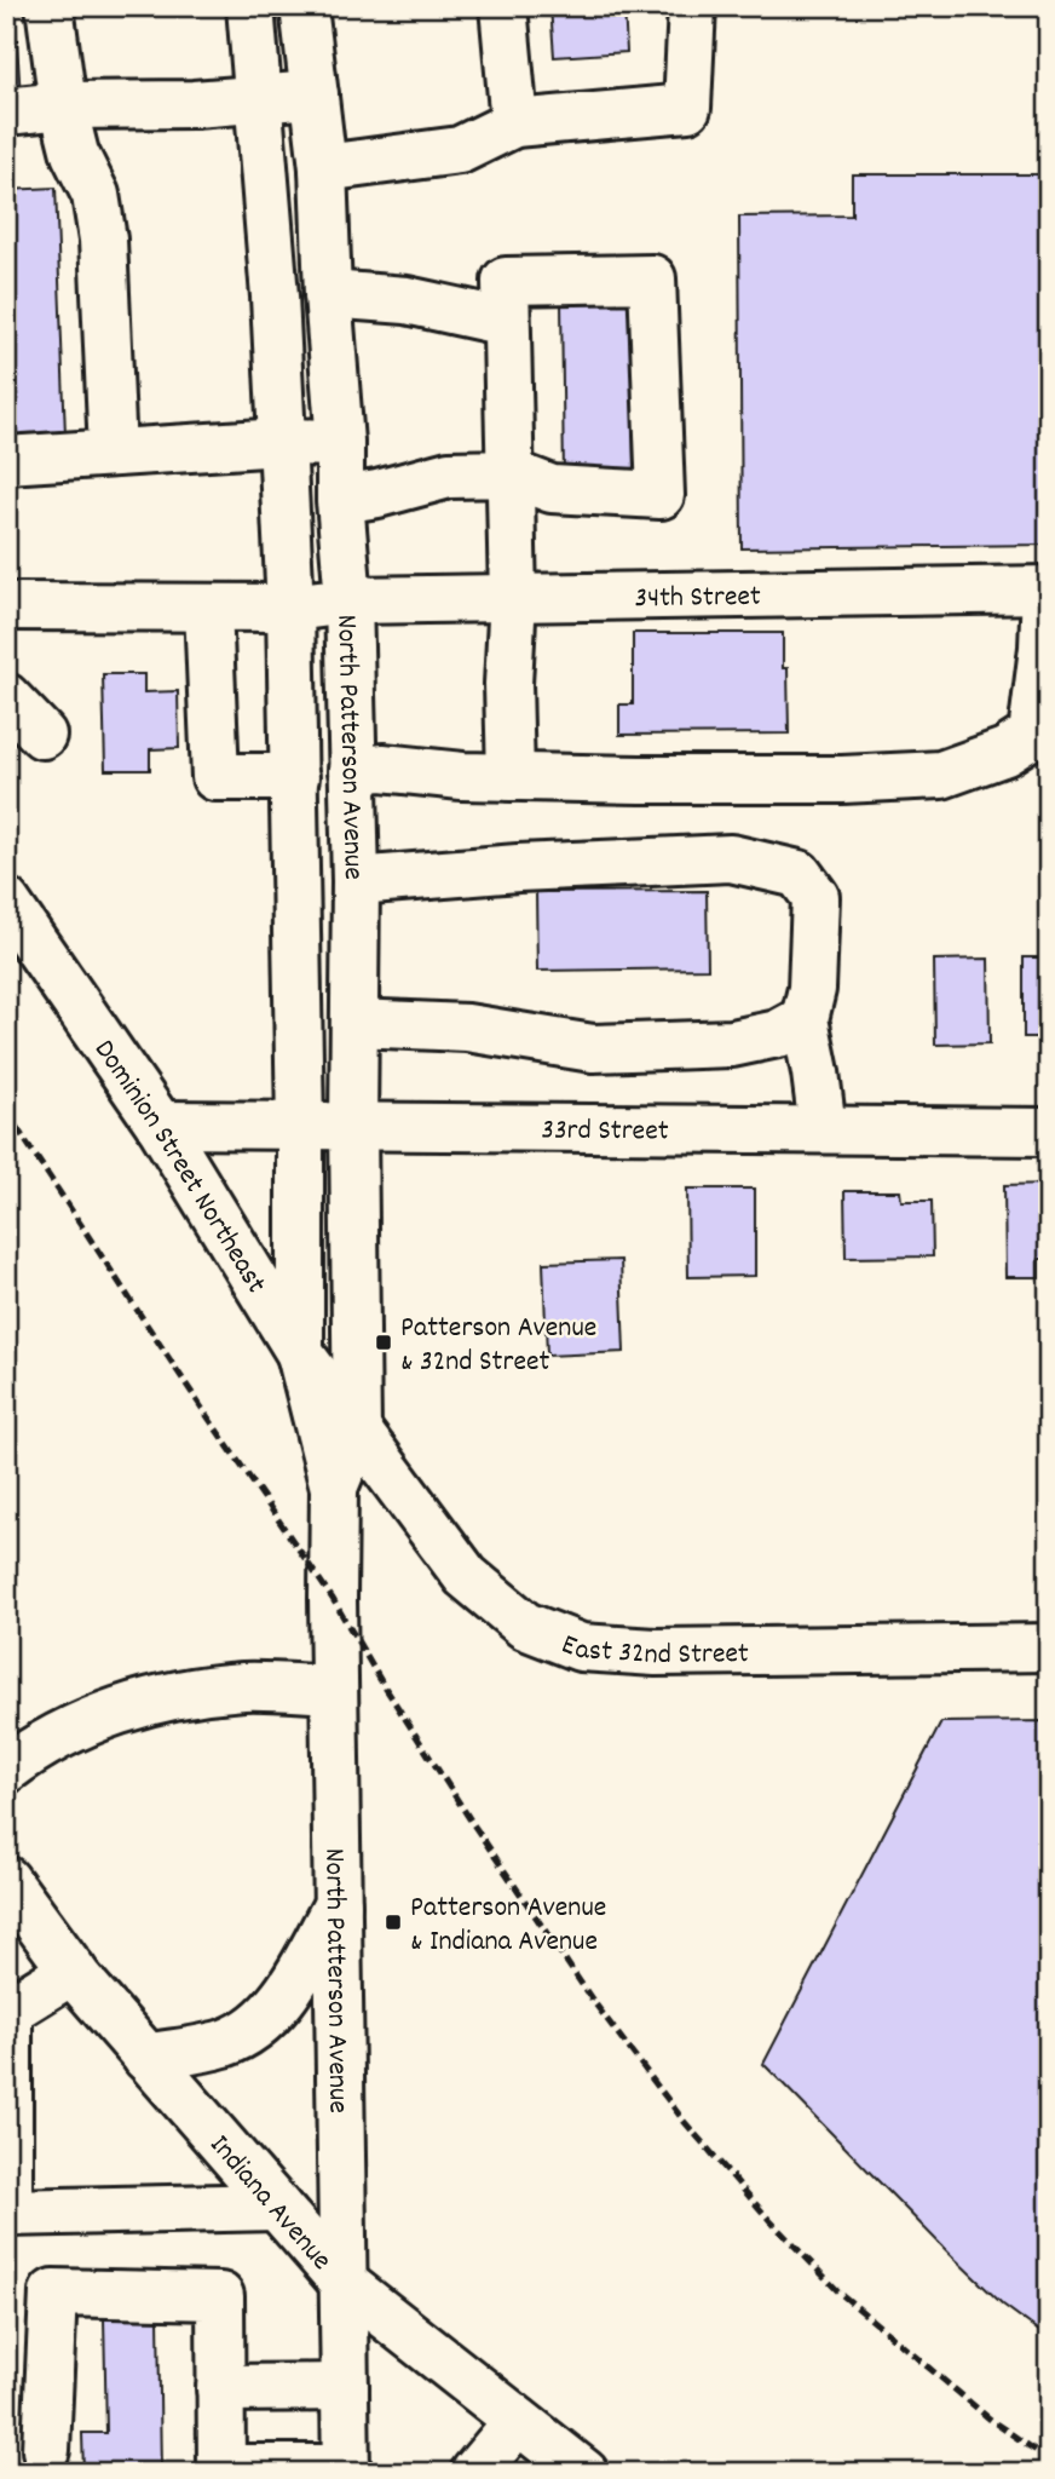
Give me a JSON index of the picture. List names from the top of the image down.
{
  "streets": {
    "main road": [
      "34th Street",
      "North Patterson Avenue",
      "33rd Street",
      "Dominion Street Northeast",
      "East 32nd Street",
      "Indiana Avenue"
    ]
  },
  "crossings": [
    ["34th Street", "North Patterson Avenue"],
    ["North Patterson Avenue", "33rd Street"],
    ["North Patterson Avenue", "Dominion Street Northeast"],
    ["North Patterson Avenue", "East 32nd Street"],
    ["North Patterson Avenue", "Indiana Avenue"],
    ["33rd Street", "Dominion Street Northeast"],
    ["Dominion Street Northeast", "East 32nd Street"]
  ],
  "places": {
    "transit": ["Patterson Avenue & 32nd Street", "Patterson Avenue & Indiana Avenue"]
  }
}
